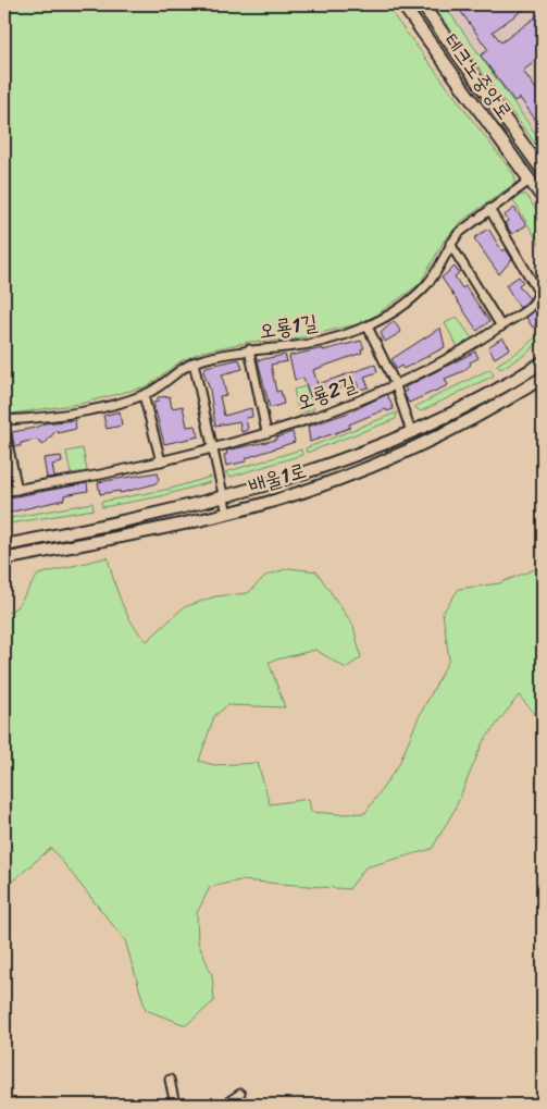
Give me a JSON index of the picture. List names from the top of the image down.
{
  "streets": {
    "main road": ["테크노중앙로", "배울1로"],
    "street": ["오룡1길", "오룡2길"]
  },
  "crossings": [
    ["테크노중앙로", "오룡1길"],
    ["오룡1길", "오룡2길"]
  ]
}
